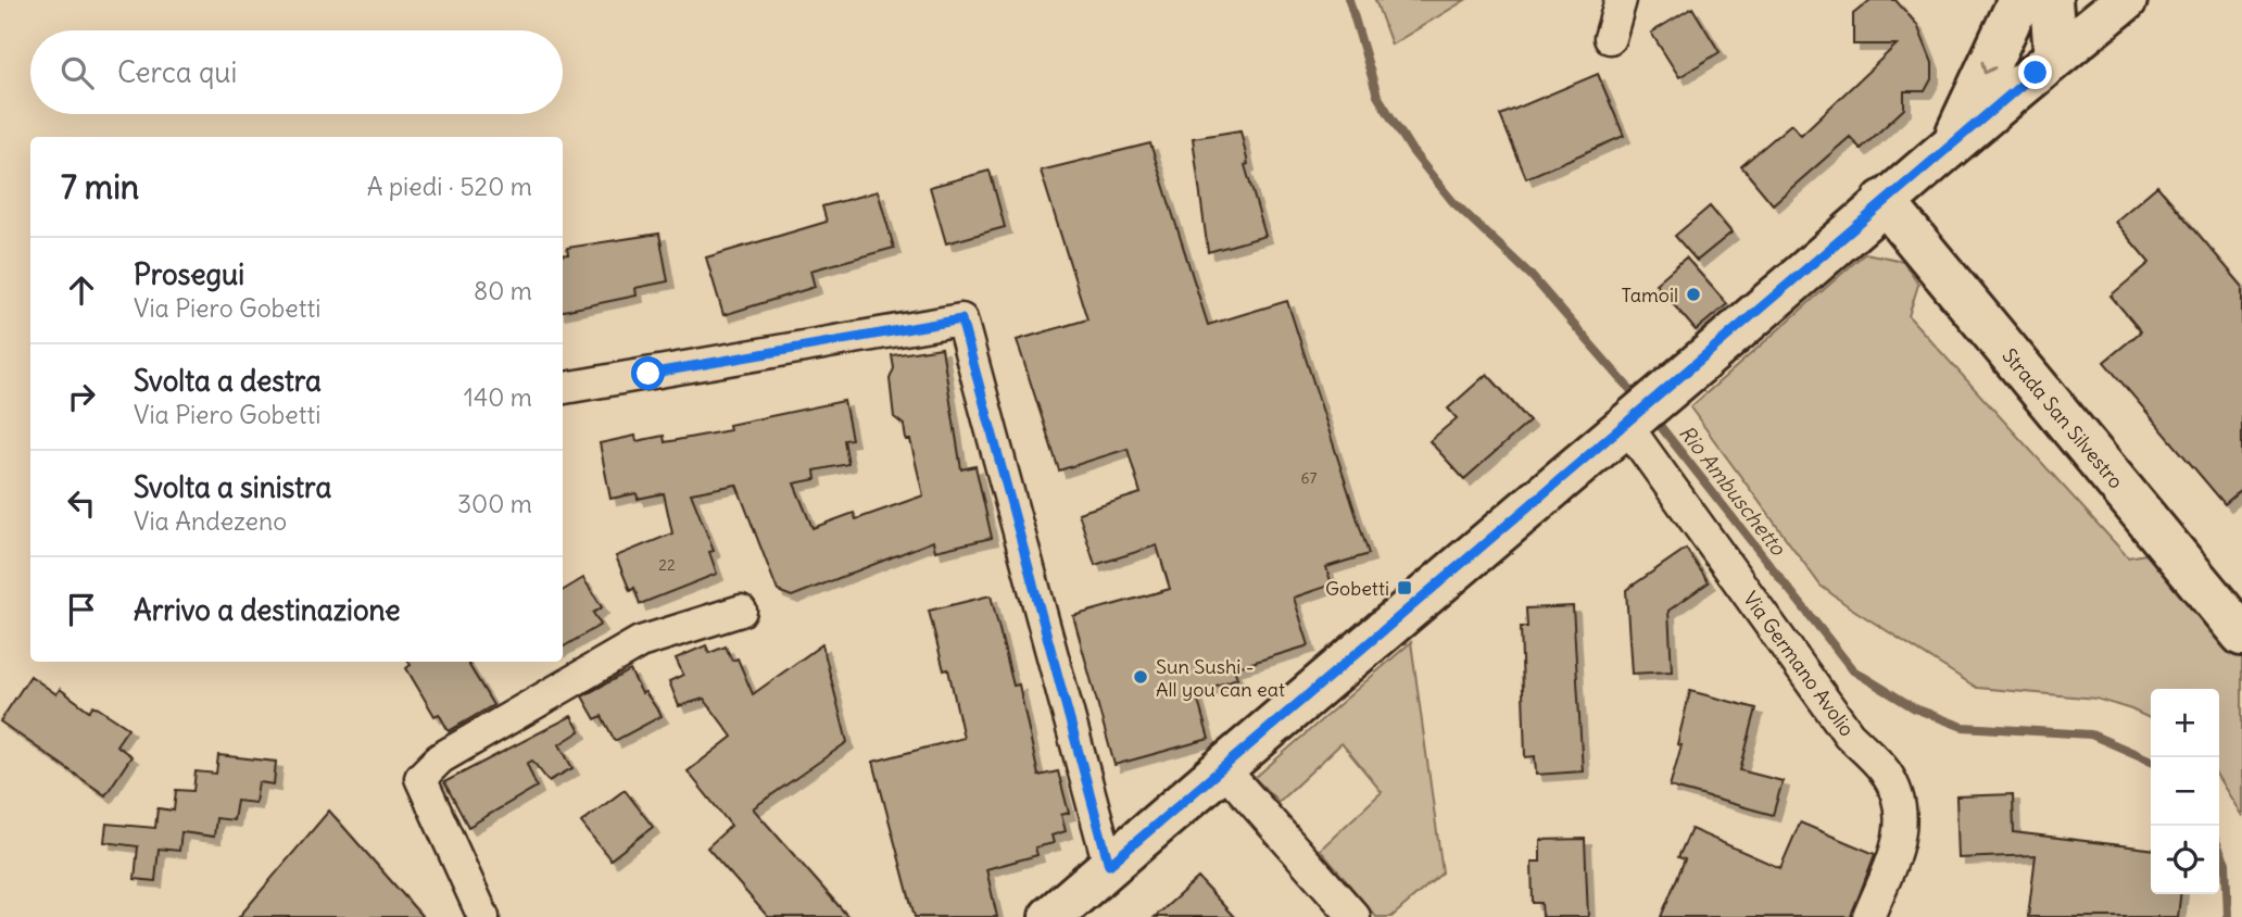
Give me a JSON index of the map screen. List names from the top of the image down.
{
  "streets": {
    "main road": ["Strada San Silvestro"],
    "street": ["Via Germano Avolio"]
  },
  "water": ["Rio Ambuschetto"],
  "places": {
    "other": ["Tamoil", "Sun Sushi - All you can eat"],
    "transit": ["Gobetti"]
  },
  "house_numbers": ["67", "22"],
  "page": {
    "search": "Cerca qui",
    "heading": ["7 min", "A piedi · 520 m"],
    "list": [
      ["Prosegui", "Via Piero Gobetti", "80 m"],
      ["Svolta a destra", "Via Piero Gobetti", "140 m"],
      ["Svolta a sinistra", "Via Andezeno", "300 m"],
      "Arrivo a destinazione"
    ],
    "map_buttons": ["+", "−"]
  }
}
